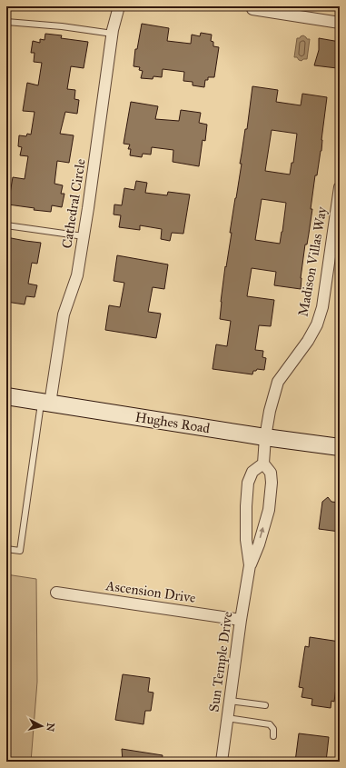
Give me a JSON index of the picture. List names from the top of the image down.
{
  "streets": {
    "main road": ["Hughes Road"],
    "street": [
      "Cathedral Circle",
      "Madison Villas Way",
      "Ascension Drive",
      "Sun Temple Drive"
    ]
  },
  "crossings": [
    ["Cathedral Circle", "Hughes Road"],
    ["Madison Villas Way", "Hughes Road"],
    ["Ascension Drive", "Sun Temple Drive"]
  ],
  "north": "right"
}
